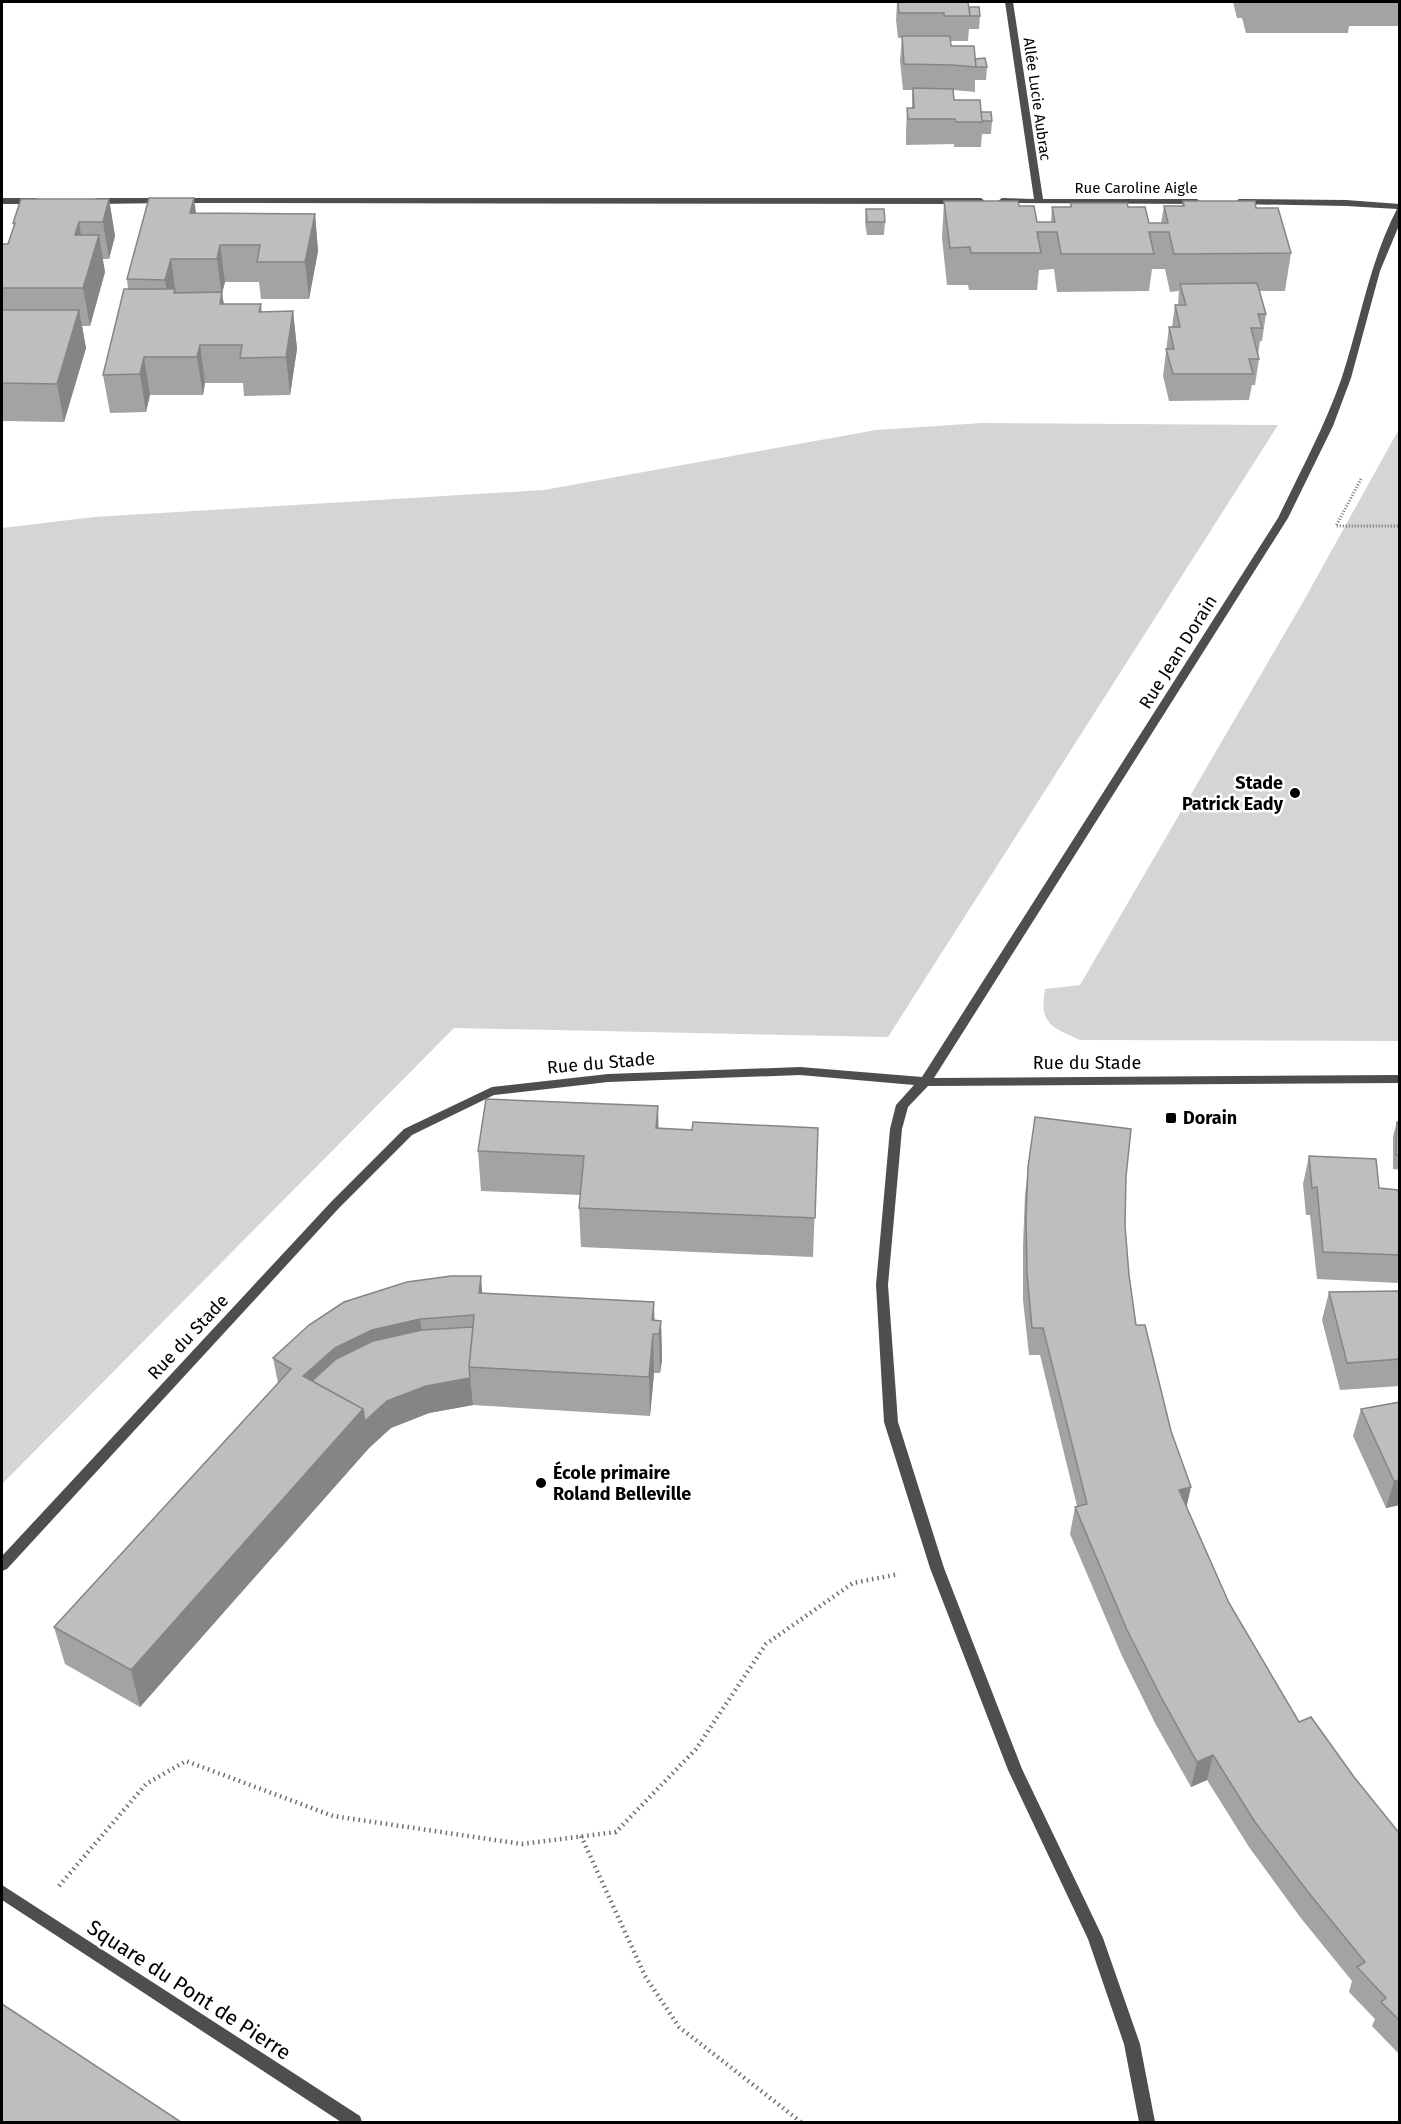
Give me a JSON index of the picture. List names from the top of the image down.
{
  "streets": {
    "street": [
      "Allée Lucie Aubrac",
      "Rue Caroline Aigle",
      "Rue Jean Dorain",
      "Rue du Stade",
      "Square du Pont de Pierre"
    ]
  },
  "crossings": [
    ["Allée Lucie Aubrac", "Rue Caroline Aigle"],
    ["Rue Jean Dorain", "Rue du Stade"]
  ],
  "places": {
    "other": ["Stade Patrick Eady", "École primaire Roland Belleville"],
    "transit": ["Dorain"]
  }
}
